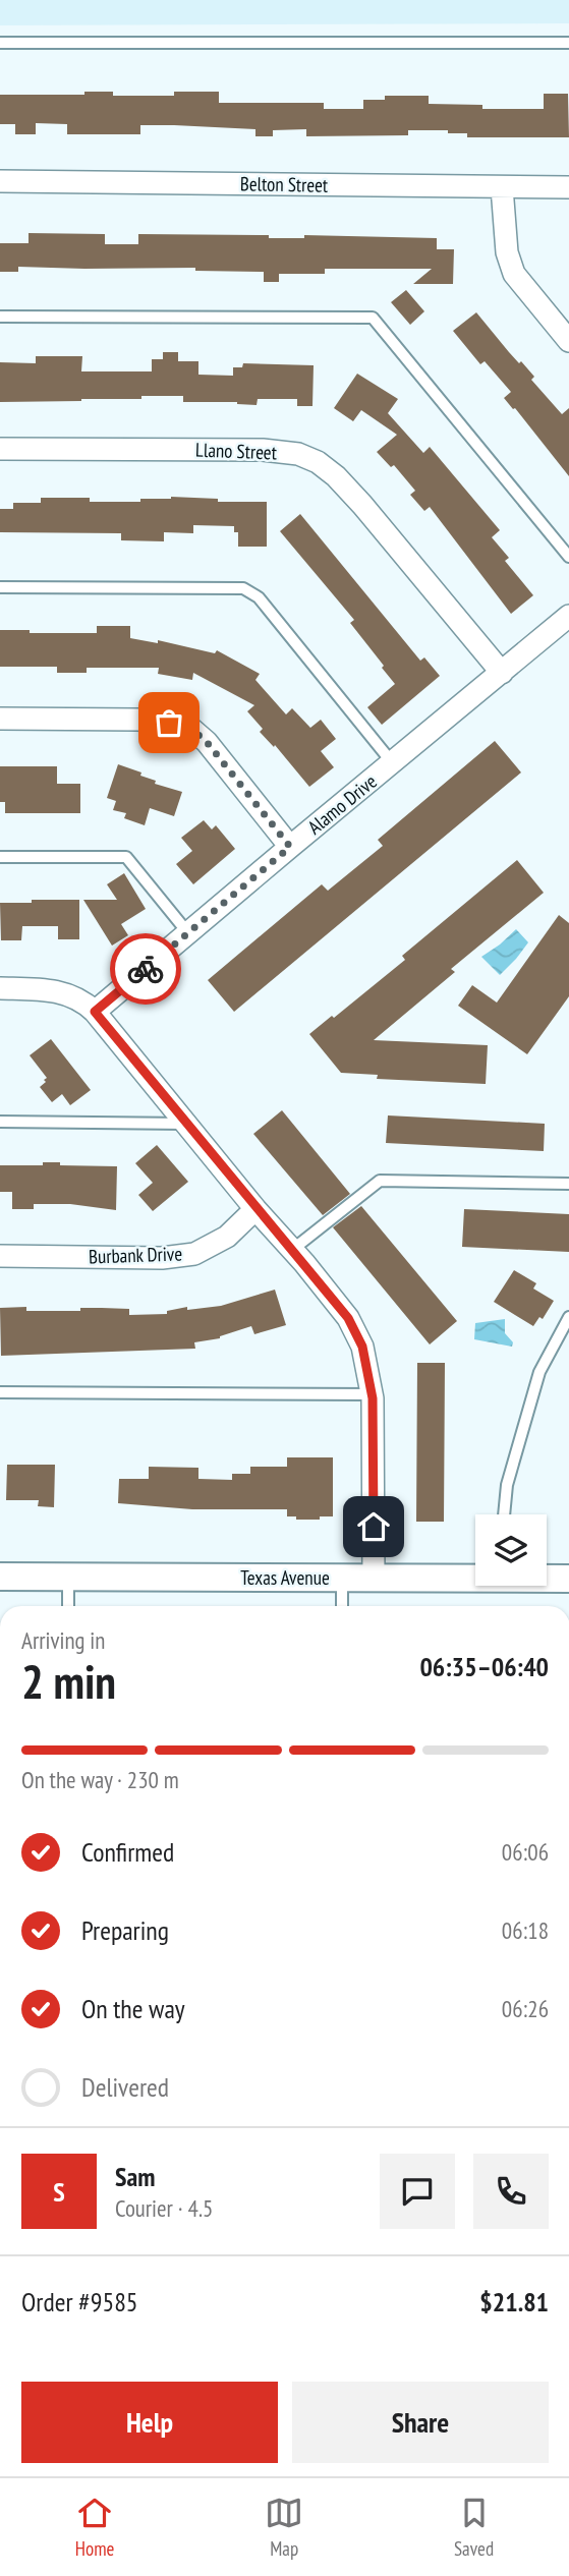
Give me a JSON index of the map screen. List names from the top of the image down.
{
  "streets": {
    "street": [
      "Belton Street",
      "Llano Street",
      "Alamo Drive",
      "Burbank Drive",
      "Texas Avenue"
    ]
  },
  "crossings": [
    ["Llano Street", "Alamo Drive"]
  ],
  "page": {
    "heading": ["2 min", "Arriving in", "06:35–06:40"],
    "panel": [
      "Sam",
      "Courier · 4.5",
      "Order #9585",
      "$21.81"
    ],
    "bar": "On the way · 230 m",
    "list": [
      ["Confirmed", "06:06"],
      ["Preparing", "06:18"],
      ["On the way", "06:26"],
      "Delivered"
    ],
    "round": "S",
    "buttons": ["Help", "Share"],
    "tabs": ["Home", "Map", "Saved"]
  }
}
